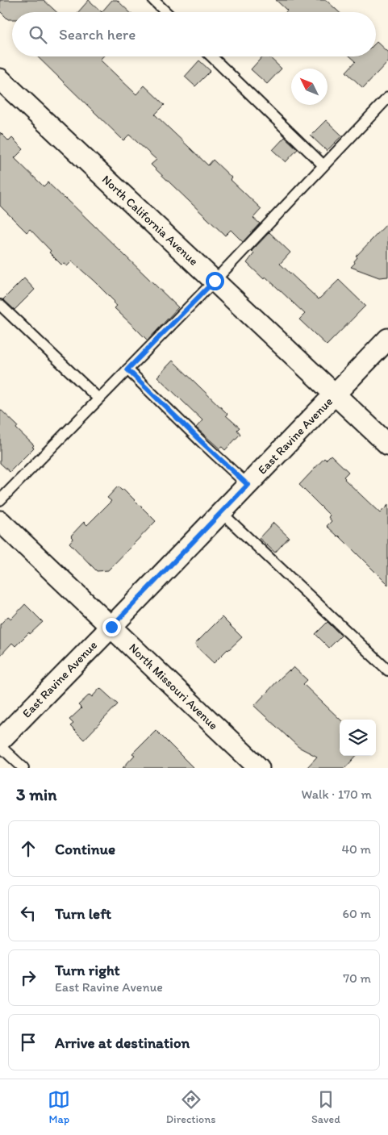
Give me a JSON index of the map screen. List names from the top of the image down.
{
  "streets": {
    "street": ["North California Avenue", "East Ravine Avenue", "North Missouri Avenue"]
  },
  "crossings": [
    ["North California Avenue", "East Ravine Avenue"],
    ["East Ravine Avenue", "North Missouri Avenue"]
  ],
  "north": "top left",
  "page": {
    "search": "Search here",
    "heading": ["3 min", "Walk · 170 m"],
    "list": [
      ["Continue", "40 m"],
      ["Turn left", "60 m"],
      ["Turn right", "East Ravine Avenue", "70 m"],
      "Arrive at destination"
    ],
    "nav": ["Map", "Directions", "Saved"]
  }
}
